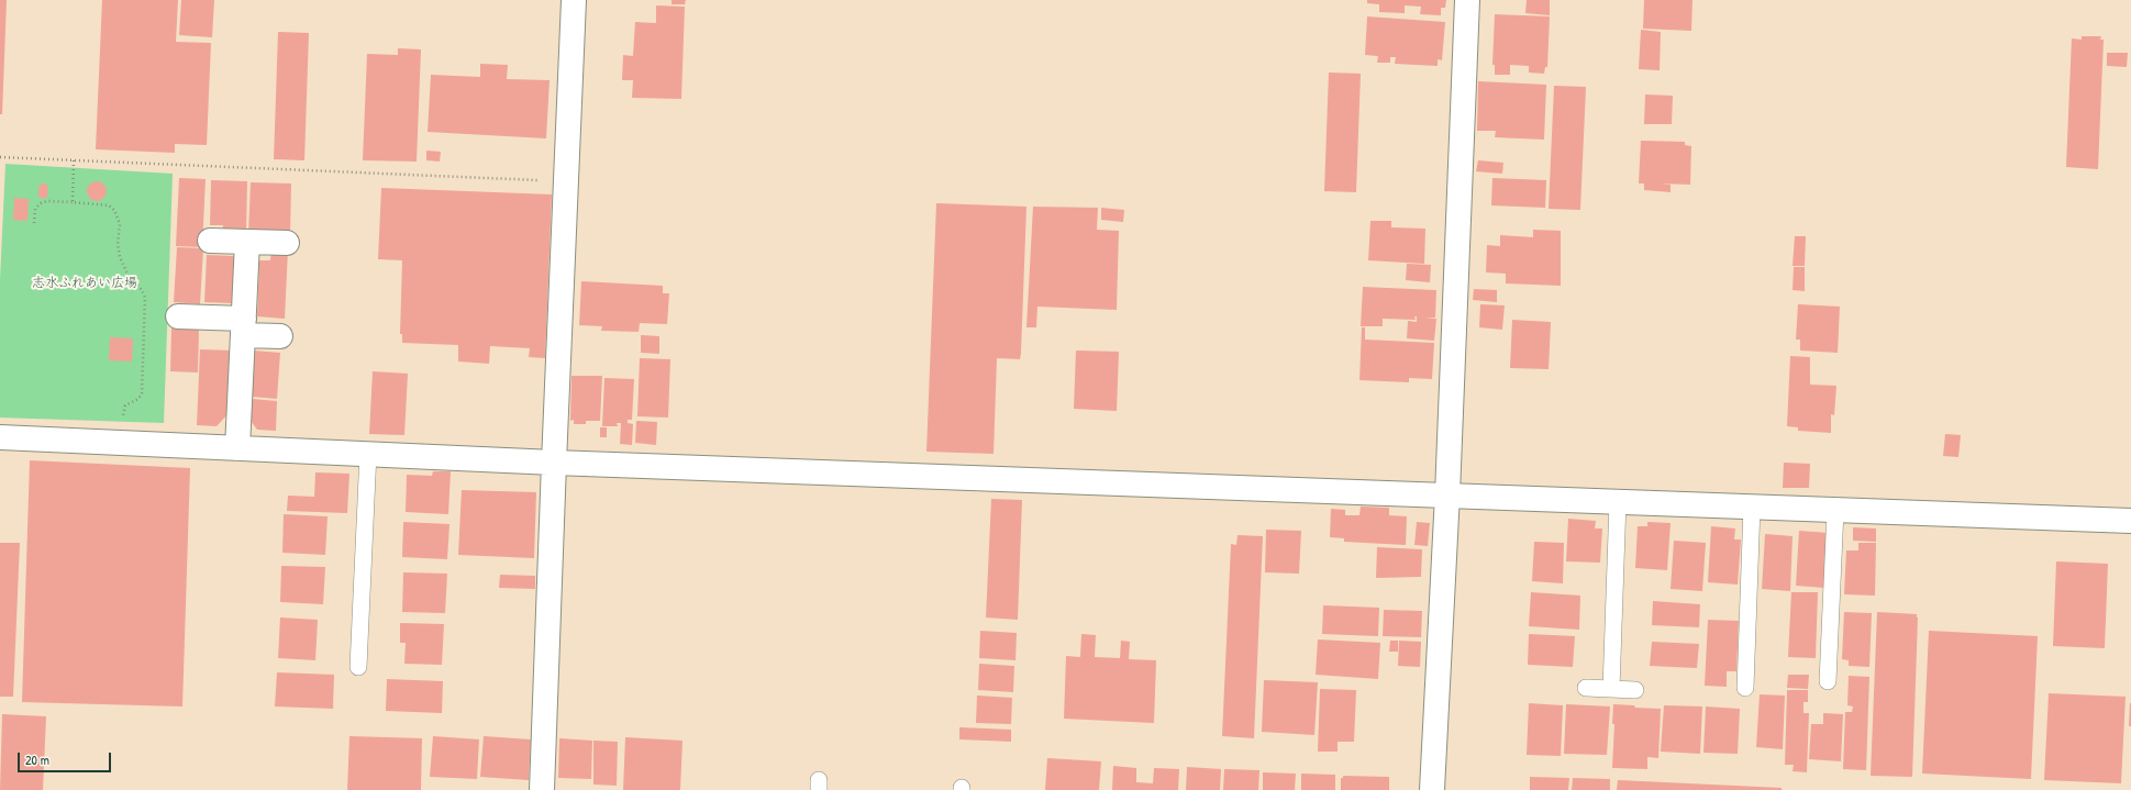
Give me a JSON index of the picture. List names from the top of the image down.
{
  "parks": ["志水ふれあい広場"],
  "scale_bar": "20 m"
}
